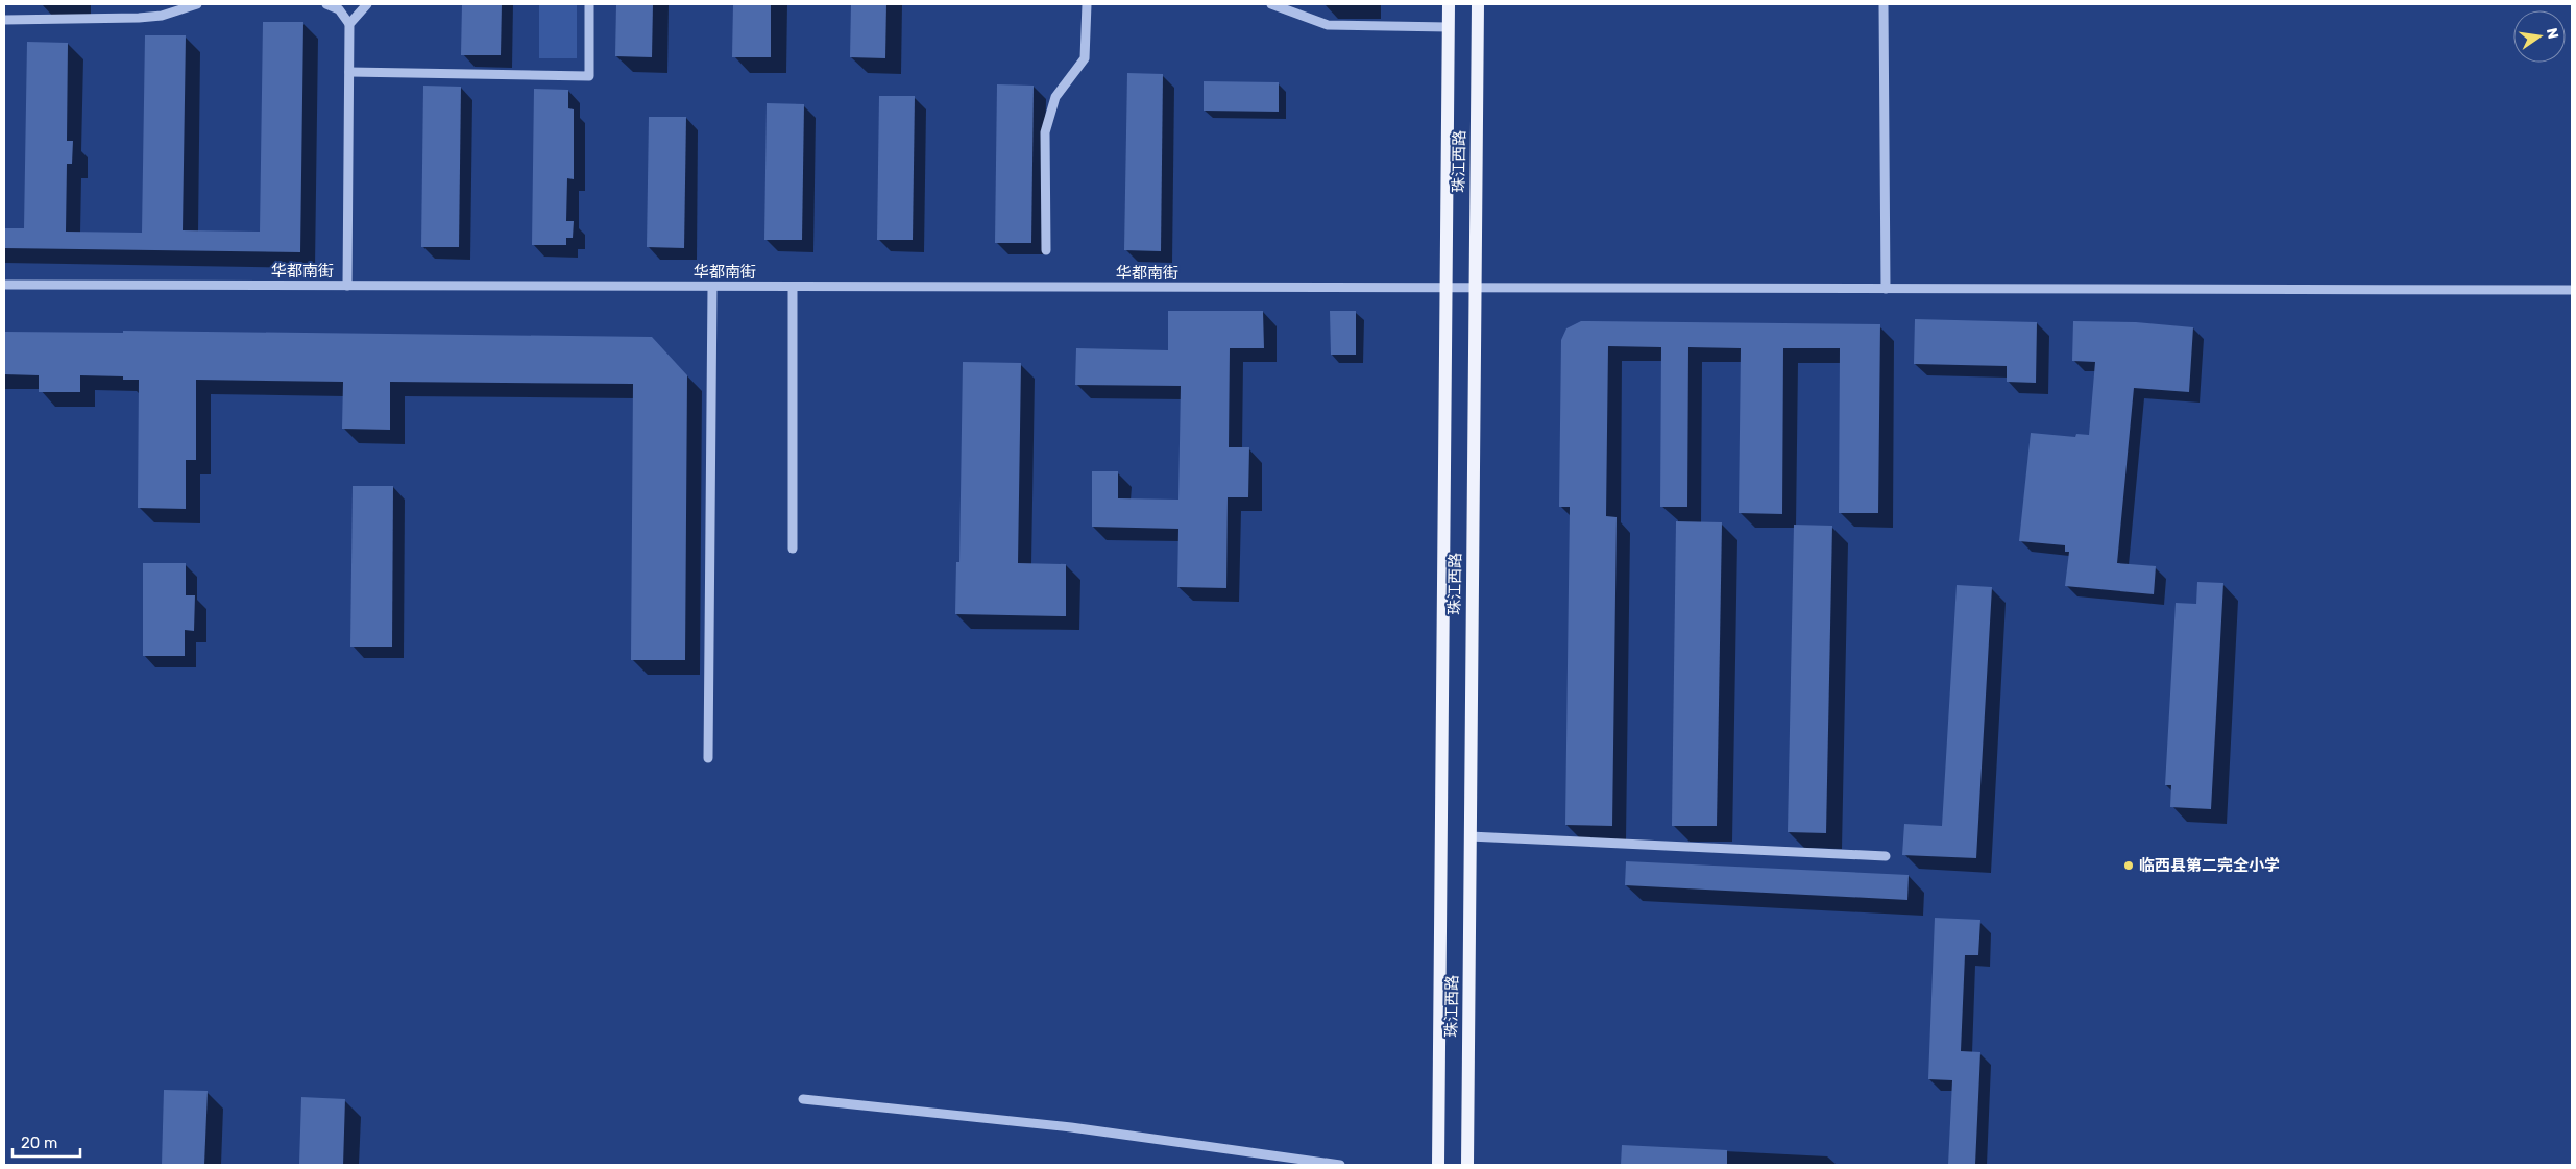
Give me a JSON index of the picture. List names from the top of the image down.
{
  "streets": {
    "main road": ["珠江西路"],
    "street": ["华都南街"]
  },
  "crossings": [
    ["珠江西路", "华都南街"]
  ],
  "places": ["临西县第二完全小学"],
  "scale_bar": "20 m",
  "north": "right"
}
